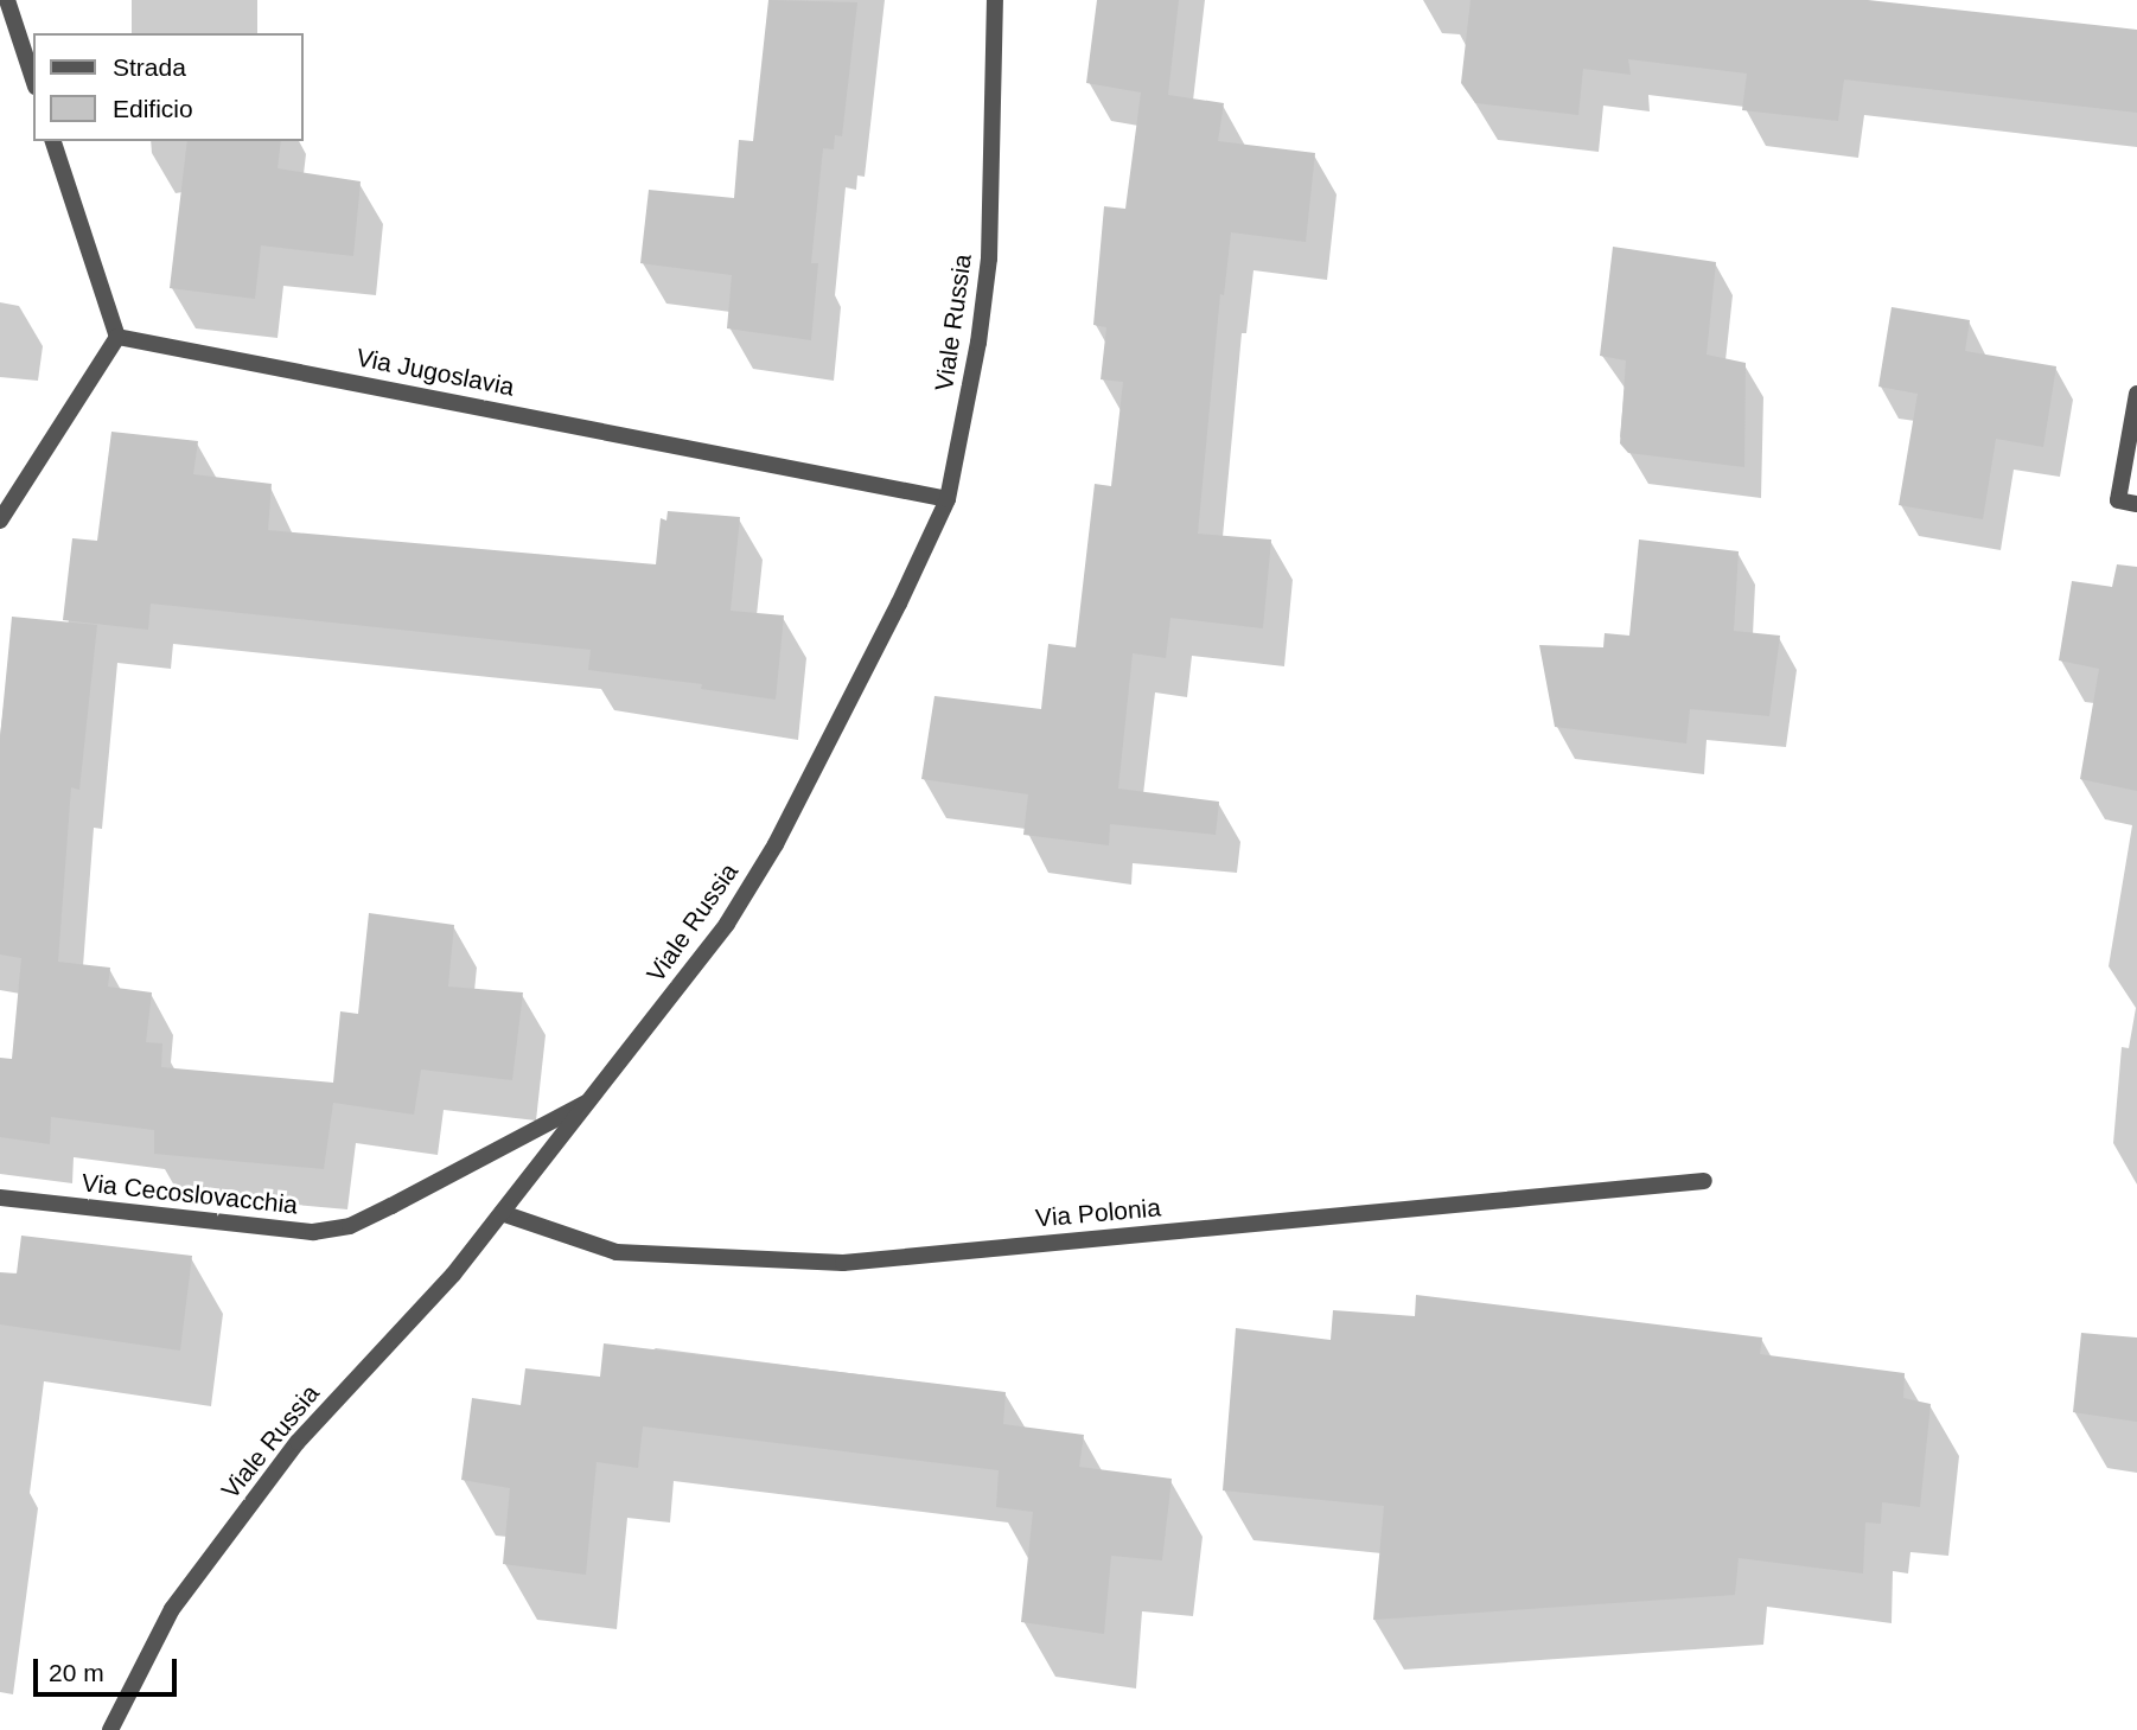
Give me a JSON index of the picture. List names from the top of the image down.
{
  "streets": {
    "street": [
      "Viale Russia",
      "Via Jugoslavia",
      "Via Cecoslovacchia",
      "Via Polonia"
    ]
  },
  "crossings": [
    ["Viale Russia", "Via Jugoslavia"],
    ["Viale Russia", "Via Cecoslovacchia"],
    ["Viale Russia", "Via Polonia"]
  ],
  "legend": ["Strada", "Edificio"],
  "scale_bar": "20 m"
}
